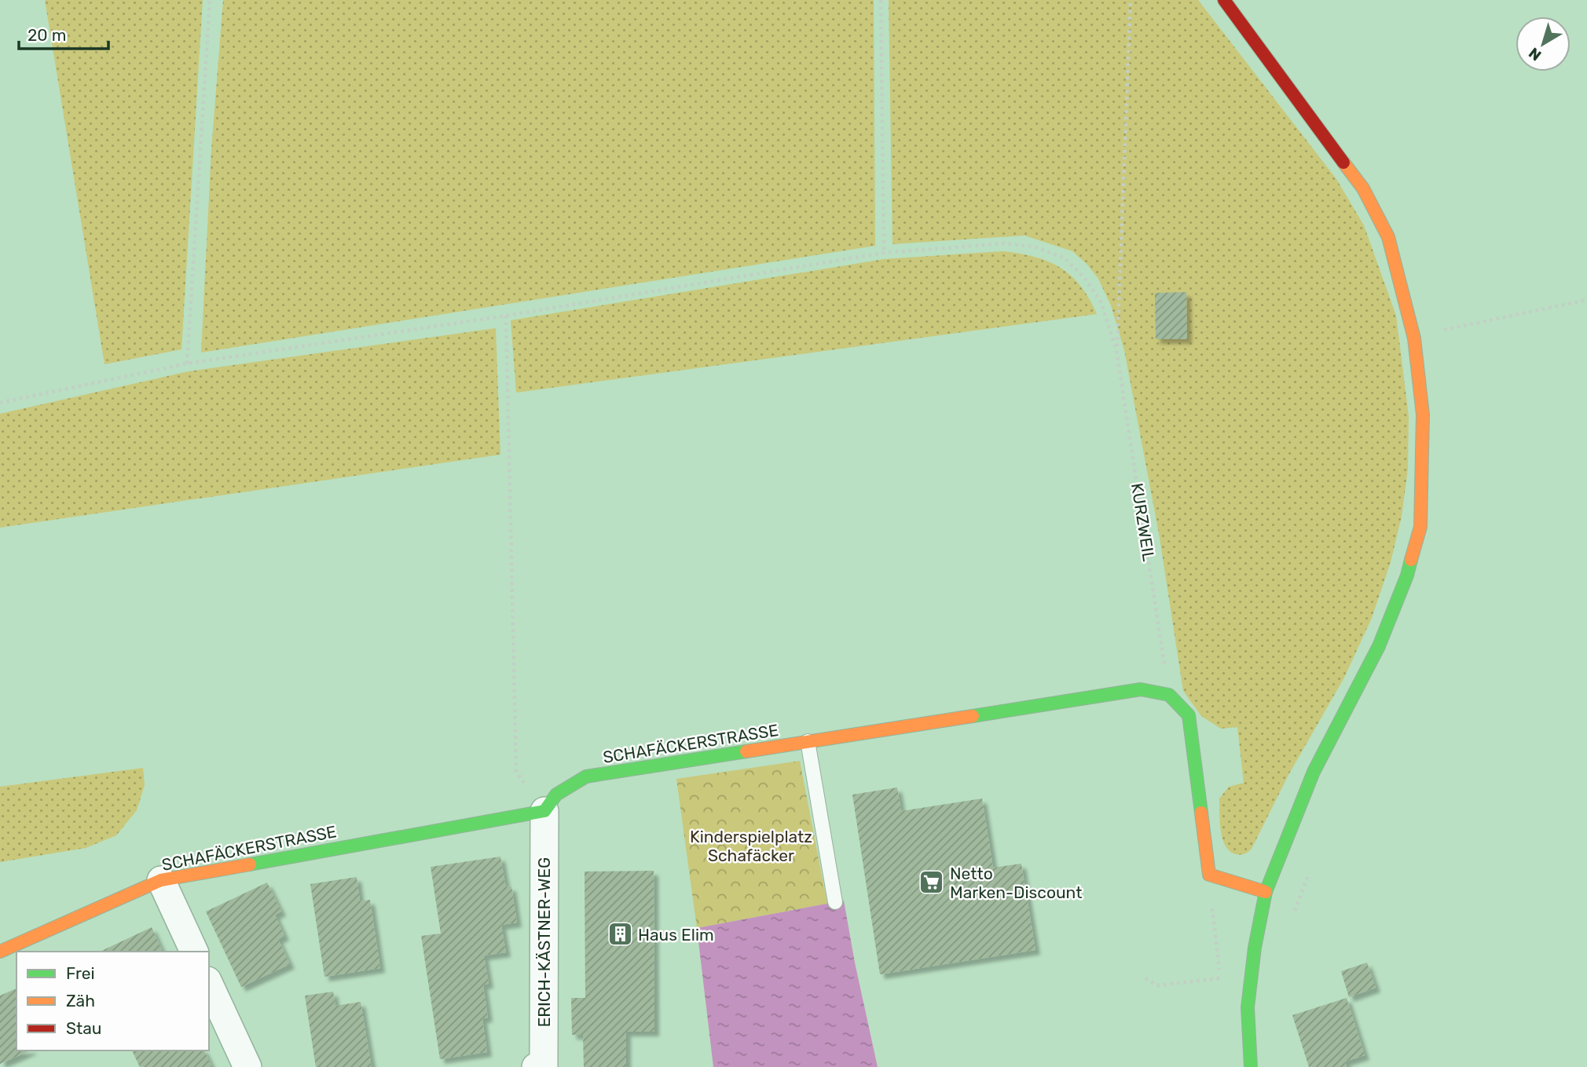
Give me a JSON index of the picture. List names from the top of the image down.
{
  "streets": {
    "street": ["SCHAFÄCKERSTRASSE", "ERICH-KÄSTNER-WEG"],
    "path": ["KURZWEIL"]
  },
  "crossings": [
    ["KURZWEIL", "SCHAFÄCKERSTRASSE"],
    ["SCHAFÄCKERSTRASSE", "ERICH-KÄSTNER-WEG"]
  ],
  "parks": ["Kinderspielplatz Schafäcker"],
  "places": {
    "supermarket": ["Netto Marken-Discount"],
    "building": ["Haus Elim"]
  },
  "legend": ["Frei", "Zäh", "Stau"],
  "scale_bar": "20 m",
  "north": "bottom left"
}
